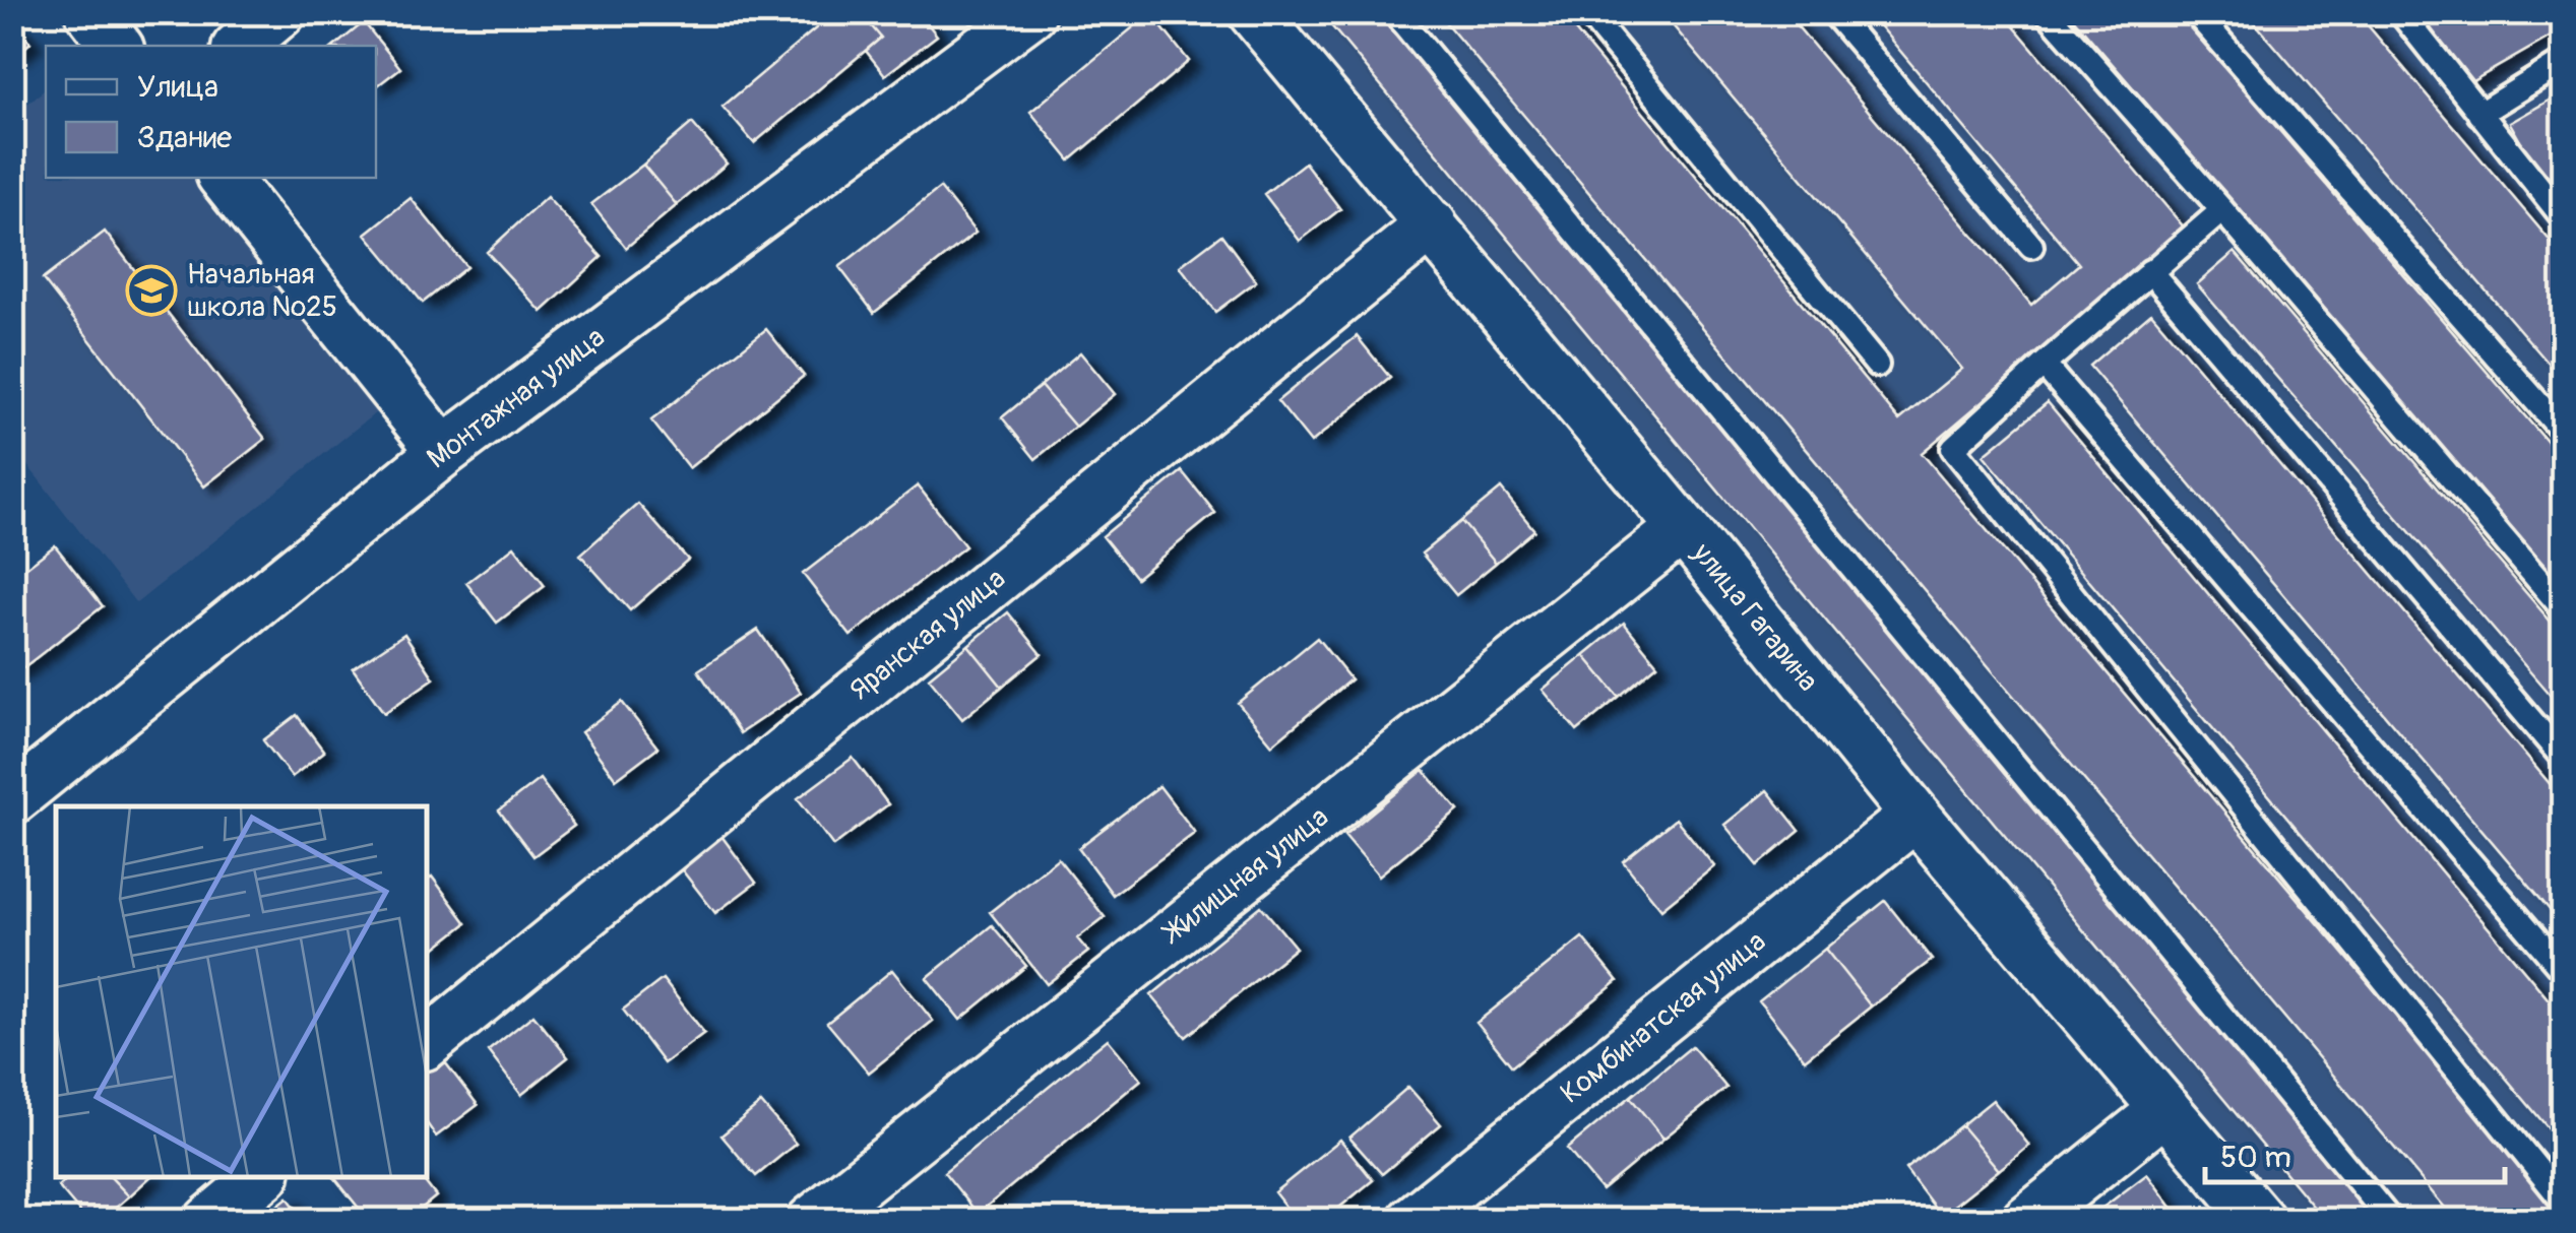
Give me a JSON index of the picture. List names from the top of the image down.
{
  "streets": {
    "street": [
      "Монтажная улица",
      "улица Гагарина",
      "Яранская улица",
      "Жилищная улица",
      "Комбинатская улица"
    ]
  },
  "crossings": [
    ["улица Гагарина", "Яранская улица"],
    ["улица Гагарина", "Жилищная улица"],
    ["улица Гагарина", "Комбинатская улица"]
  ],
  "places": {
    "school or university": ["Начальная школа №25"]
  },
  "legend": ["Улица", "Здание"],
  "scale_bar": "50 m"
}
